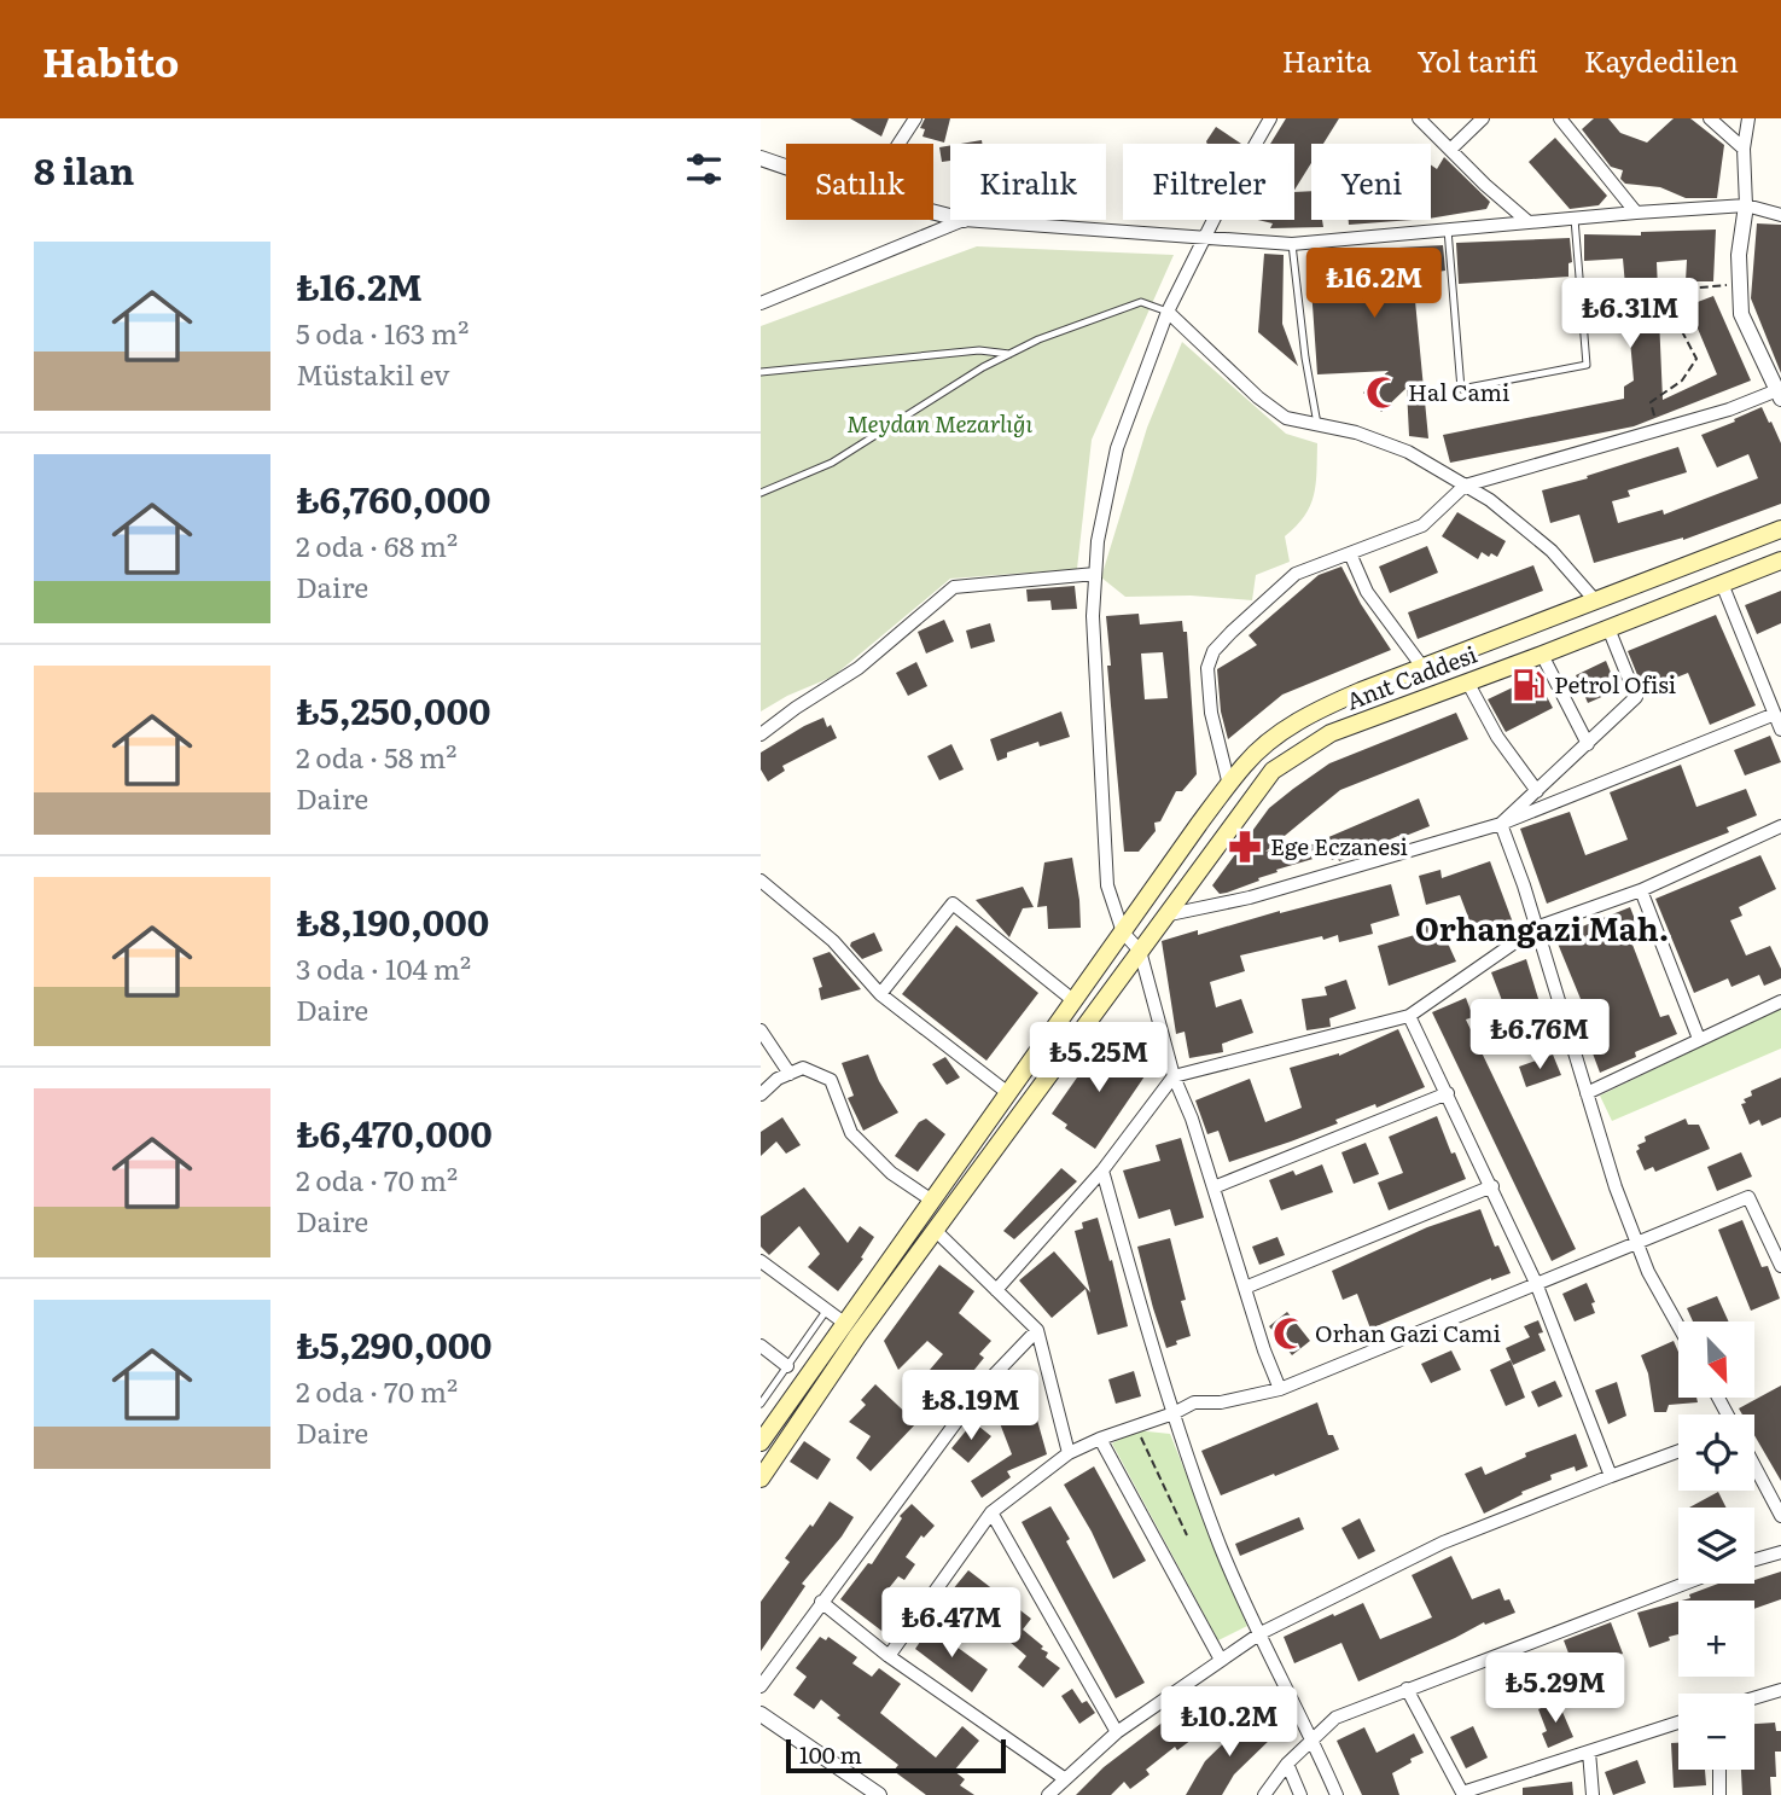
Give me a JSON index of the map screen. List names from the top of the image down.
{
  "streets": {
    "main road": ["Anıt Caddesi"]
  },
  "districts": ["Orhangazi Mah."],
  "parks": ["Meydan Mezarlığı"],
  "places": {
    "mosque": ["Hal Cami", "Orhan Gazi Cami"],
    "fuel station": ["Petrol Ofisi"],
    "pharmacy": ["Ege Eczanesi"]
  },
  "scale_bar": "100 m",
  "north": "bottom right",
  "page": {
    "header": "Habito",
    "nav": ["Harita", "Yol tarifi", "Kaydedilen"],
    "heading": "8 ilan",
    "chip": [
      "Satılık",
      "Kiralık",
      "Filtreler",
      "Yeni"
    ],
    "list": [
      {
        "name": "₺16.2M",
        "note": "5 oda · 163 m² · Müstakil ev"
      },
      {
        "name": "₺6,760,000",
        "note": "2 oda · 68 m² · Daire"
      },
      {
        "name": "₺5,250,000",
        "note": "2 oda · 58 m² · Daire"
      },
      {
        "name": "₺8,190,000",
        "note": "3 oda · 104 m² · Daire"
      },
      {
        "name": "₺6,470,000",
        "note": "2 oda · 70 m² · Daire"
      },
      {
        "name": "₺5,290,000",
        "note": "2 oda · 70 m² · Daire"
      }
    ],
    "price": [
      "₺16.2M",
      "₺6.31M",
      "₺6.76M",
      "₺5.25M",
      "₺8.19M",
      "₺6.47M",
      "₺5.29M",
      "₺10.2M"
    ],
    "map_buttons": ["+", "−"],
    "scale": "100 m"
  }
}
